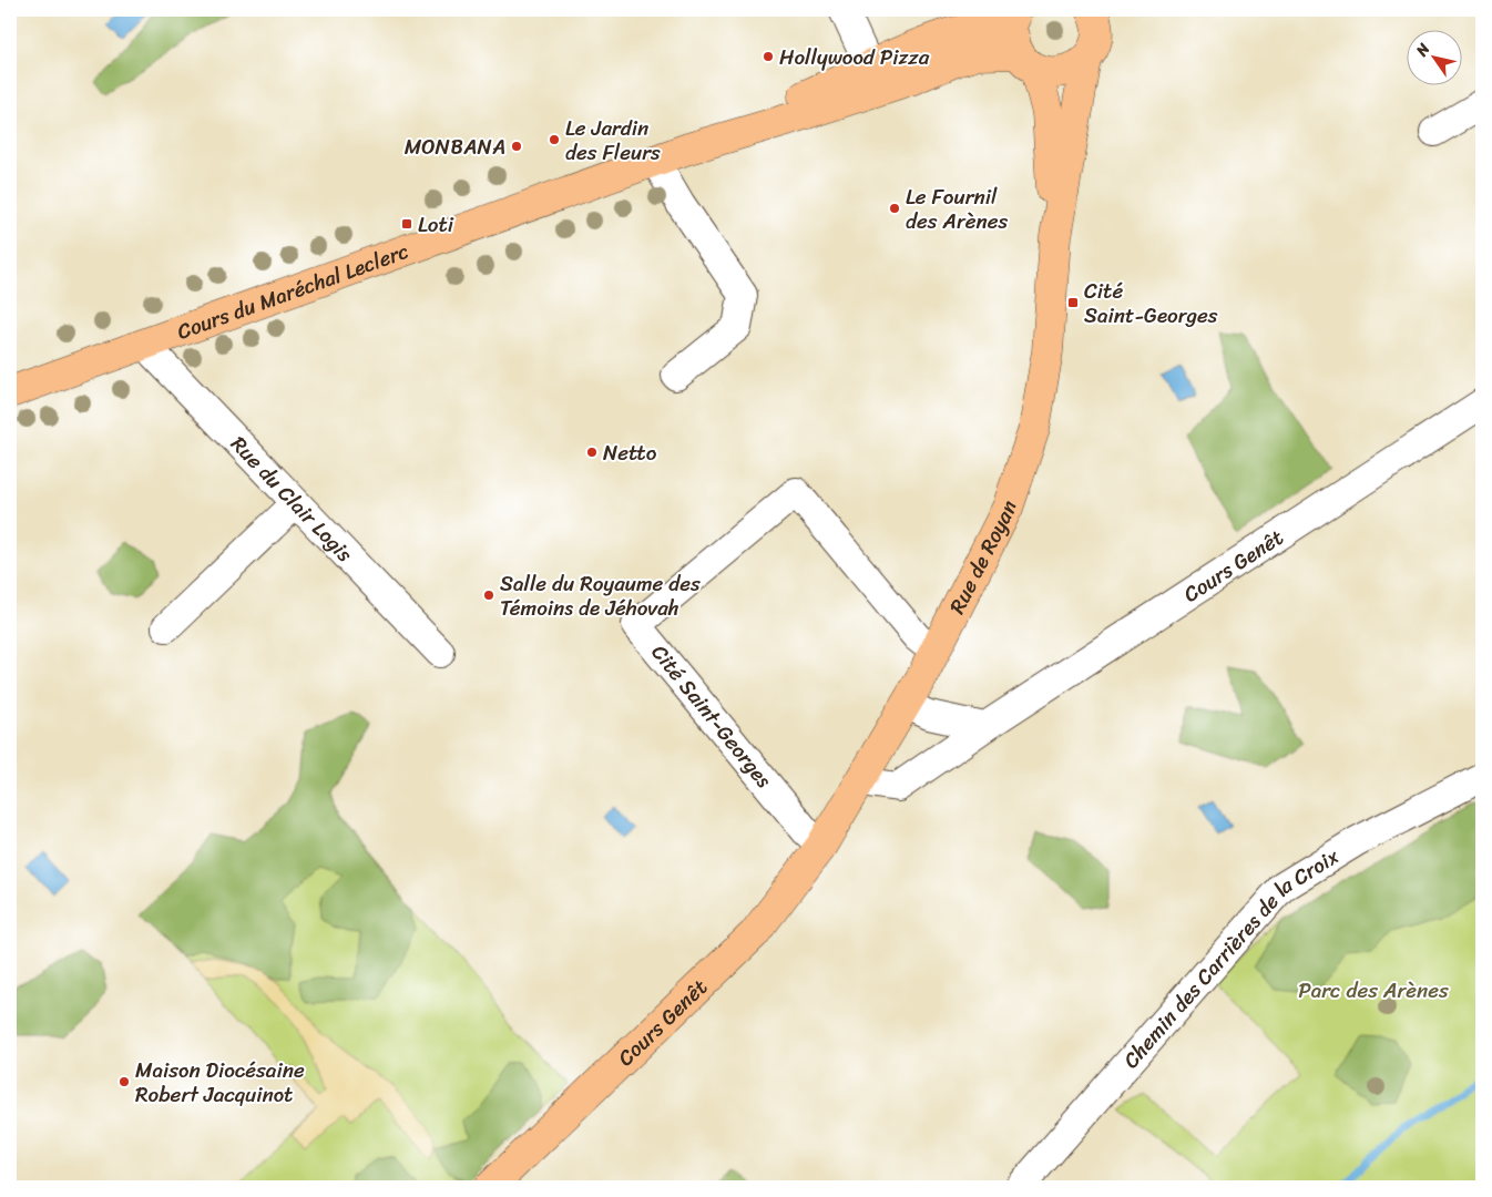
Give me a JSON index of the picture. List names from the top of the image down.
{
  "streets": {
    "main road": ["Cours du Maréchal Leclerc", "Rue de Royan", "Cours Genêt"],
    "street": ["Rue du Clair Logis", "Cité Saint-Georges", "Chemin des Carrières de la Croix"]
  },
  "crossings": [
    ["Cours du Maréchal Leclerc", "Rue du Clair Logis"],
    ["Cours du Maréchal Leclerc", "Rue de Royan"],
    ["Rue de Royan", "Cours Genêt"],
    ["Rue de Royan", "Cité Saint-Georges"],
    ["Cours Genêt", "Cité Saint-Georges"]
  ],
  "parks": ["Parc des Arènes"],
  "places": {
    "other": [
      "Hollywood Pizza",
      "Le Jardin des Fleurs",
      "MONBANA",
      "Le Fournil des Arènes",
      "Netto",
      "Salle du Royaume des Témoins de Jéhovah",
      "Maison Diocésaine Robert Jacquinot"
    ],
    "transit": ["Loti", "Cité Saint-Georges"]
  },
  "north": "top left"
}
